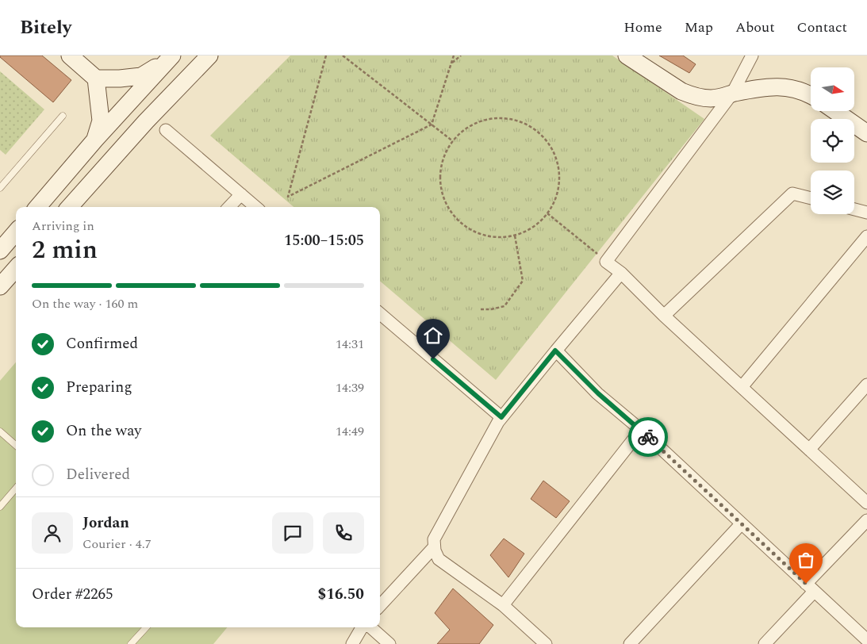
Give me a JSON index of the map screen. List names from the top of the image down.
{
  "north": "right",
  "page": {
    "header": "Bitely",
    "nav": [
      "Home",
      "Map",
      "About",
      "Contact"
    ],
    "heading": ["2 min", "Arriving in", "15:00–15:05"],
    "panel": [
      "Jordan",
      "Courier · 4.7",
      "Order #2265",
      "$16.50"
    ],
    "bar": "On the way · 160 m",
    "list": [
      ["Confirmed", "14:31"],
      ["Preparing", "14:39"],
      ["On the way", "14:49"],
      "Delivered"
    ]
  }
}
